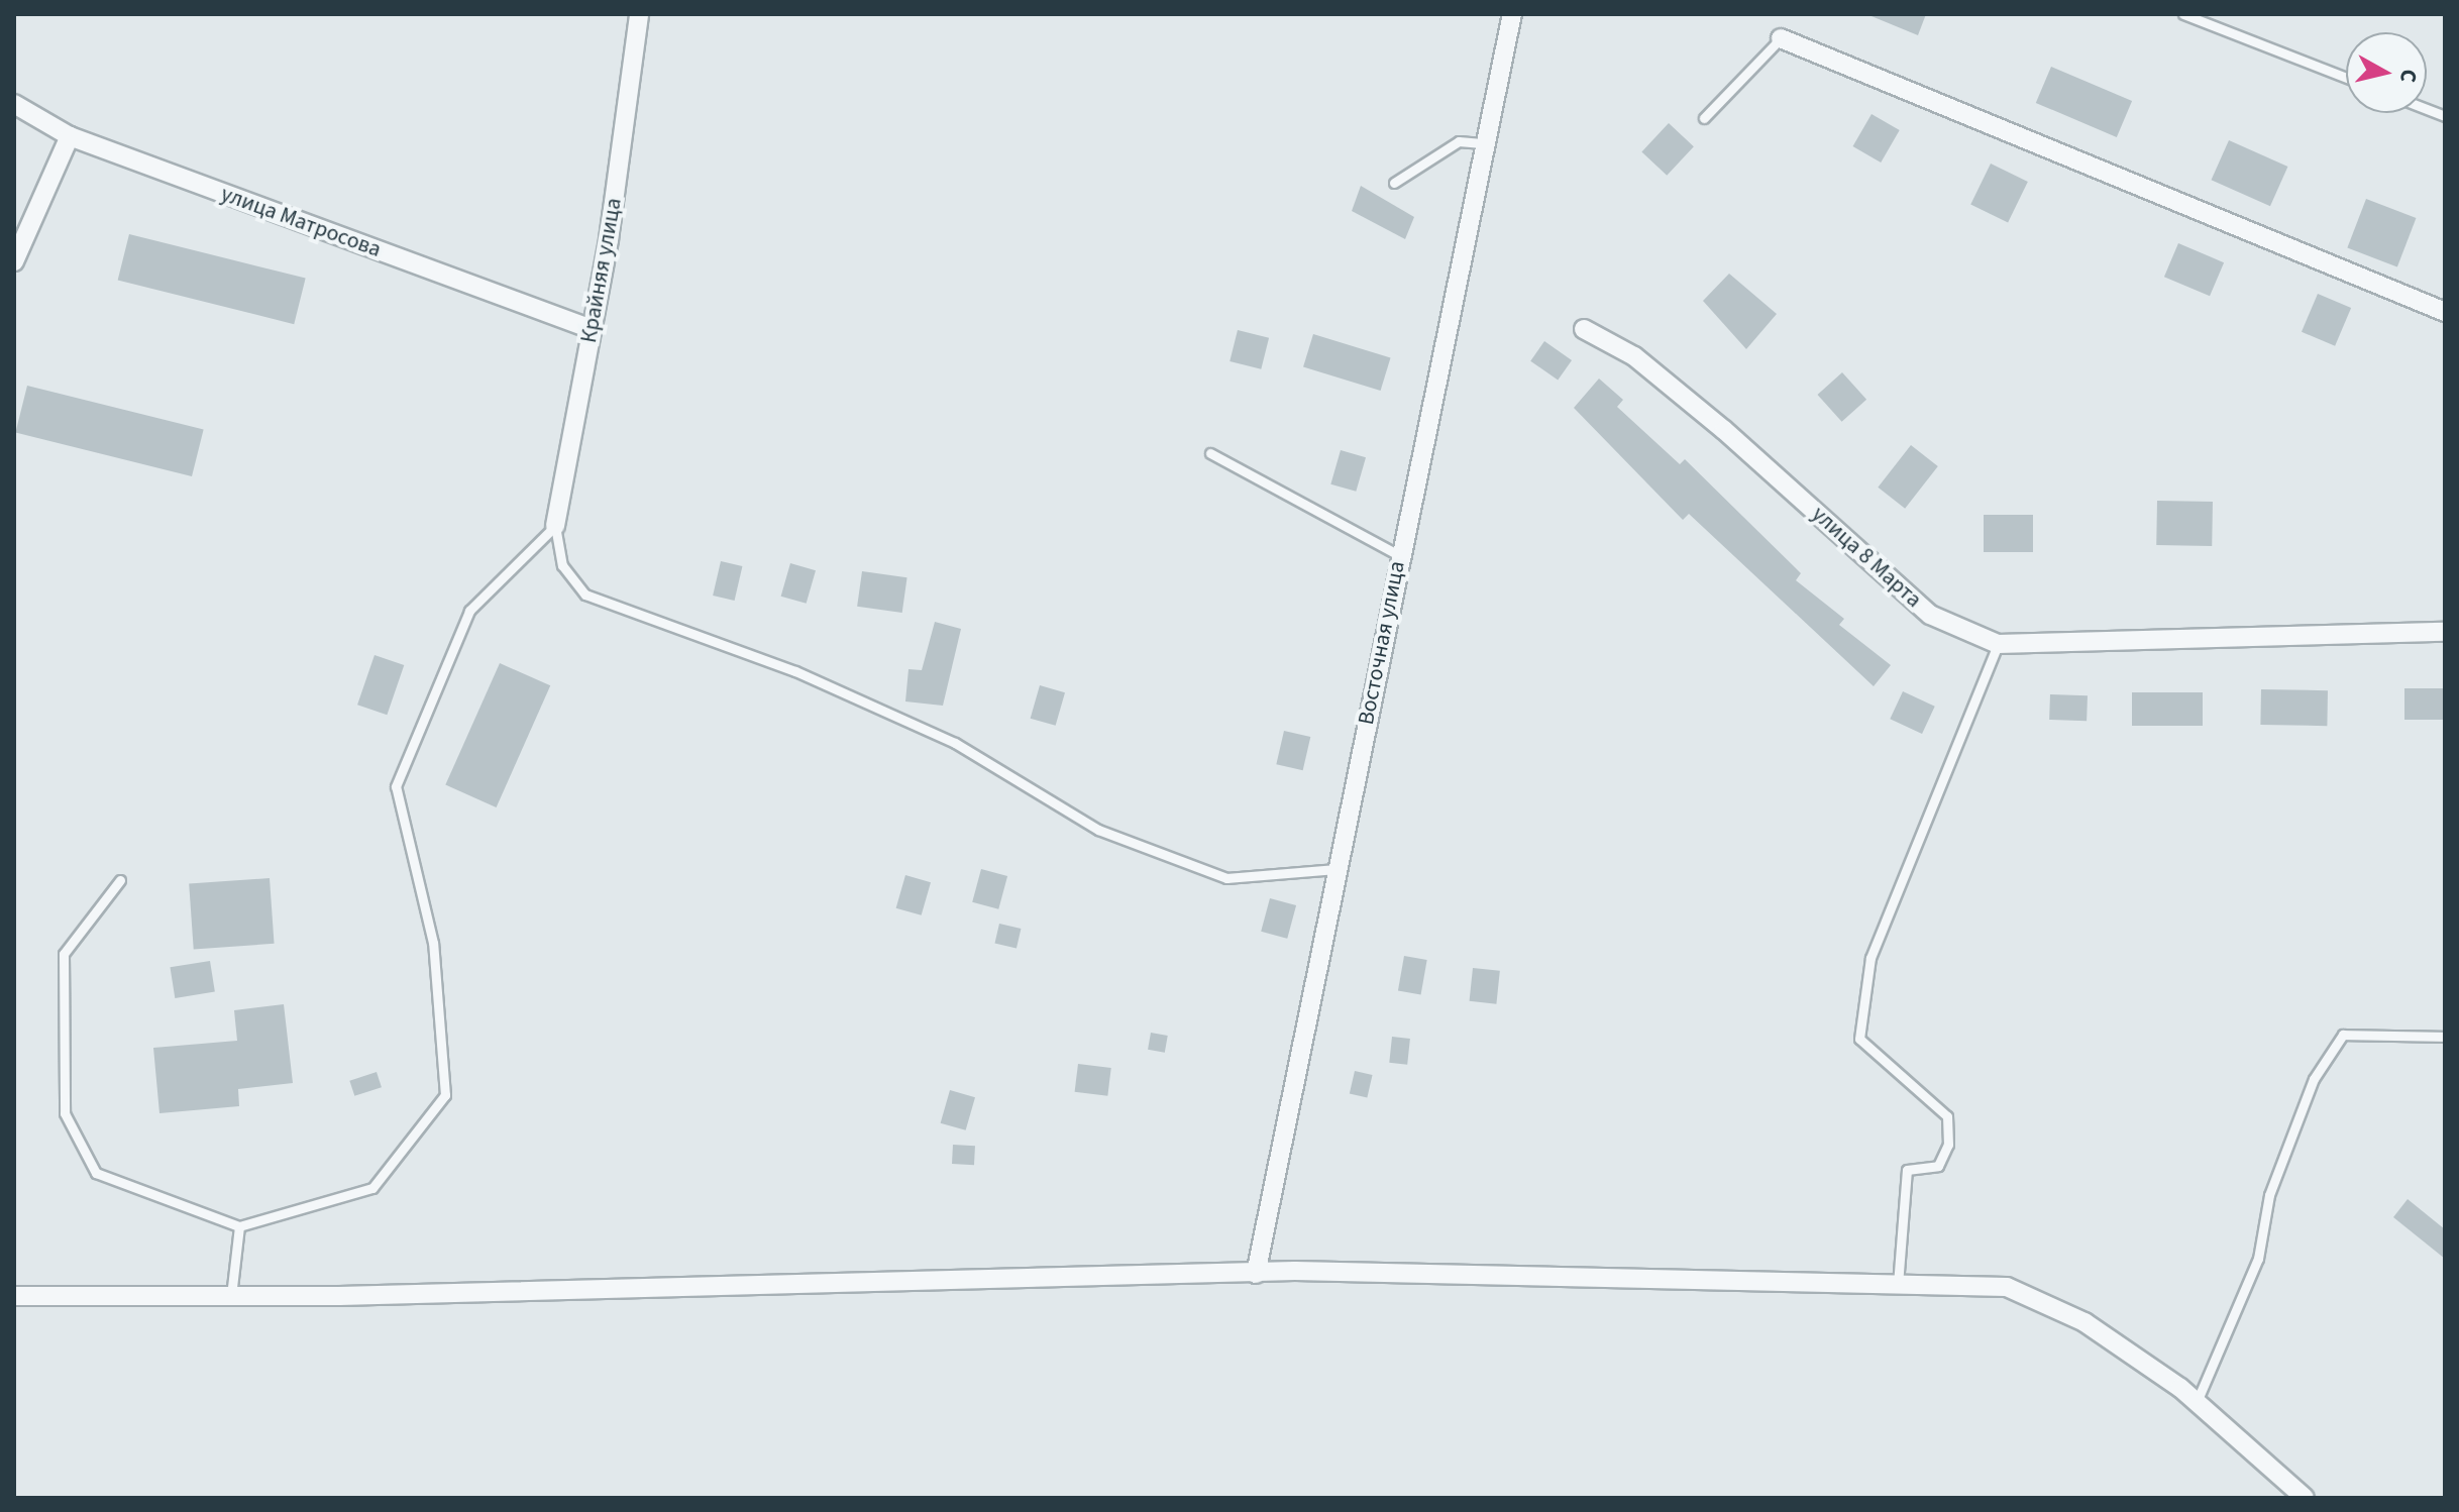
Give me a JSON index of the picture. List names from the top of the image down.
{
  "streets": {
    "street": [
      "улица Матросова",
      "Крайняя улица",
      "улица 8 Марта",
      "Восточная улица"
    ]
  },
  "crossings": [
    ["улица Матросова", "Крайняя улица"]
  ],
  "north": "right"
}
